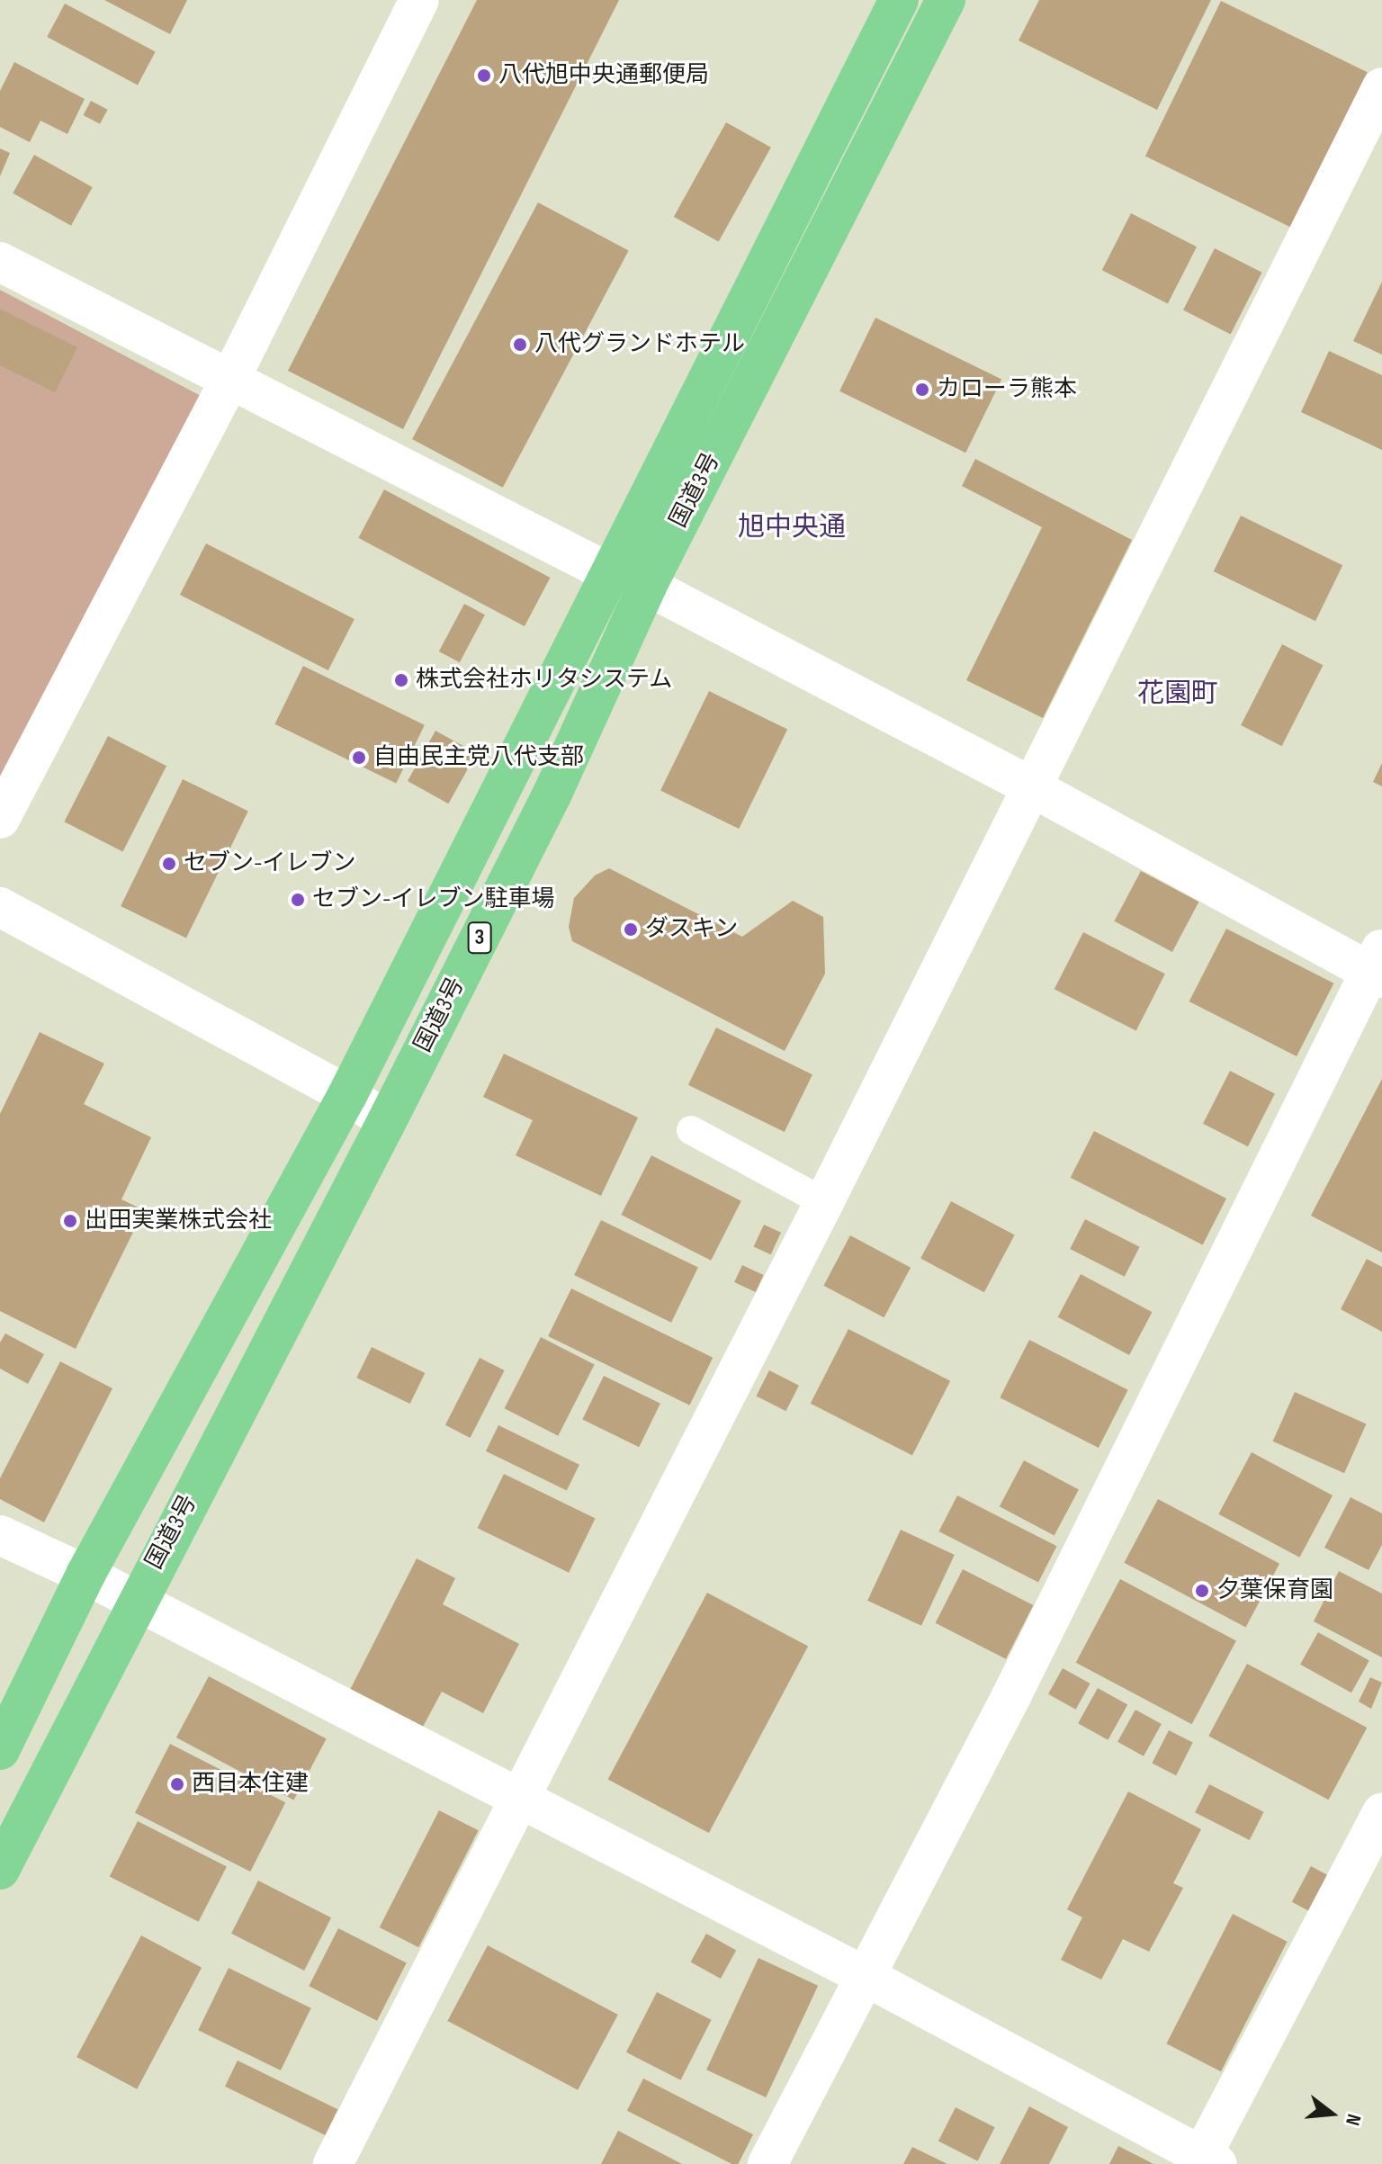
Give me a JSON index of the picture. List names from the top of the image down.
{
  "streets": {
    "highway": ["国道3号", "3"]
  },
  "districts": ["旭中央通", "花園町"],
  "places": [
    "八代旭中央通郵便局",
    "八代グランドホテル",
    "カローラ熊本",
    "株式会社ホリタシステム",
    "自由民主党八代支部",
    "セブン-イレブン",
    "セブン-イレブン駐車場",
    "ダスキン",
    "出田実業株式会社",
    "夕葉保育園",
    "西日本住建"
  ],
  "north": "right"
}
